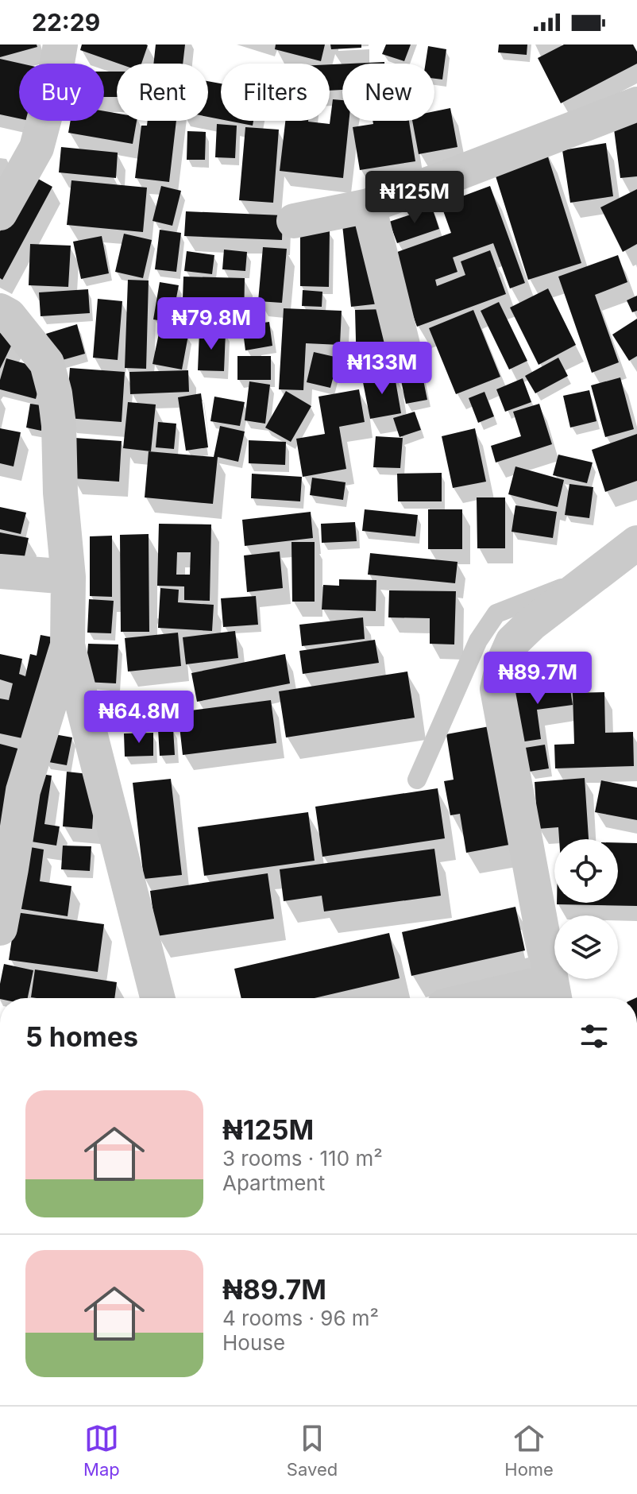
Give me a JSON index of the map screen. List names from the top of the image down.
{
  "page": {
    "status": "22:29",
    "chip": [
      "Buy",
      "Rent",
      "Filters",
      "New"
    ],
    "price": [
      "₦125M",
      "₦79.8M",
      "₦133M",
      "₦89.7M",
      "₦64.8M"
    ],
    "heading": "5 homes",
    "list": [
      {
        "name": "₦125M",
        "note": "3 rooms · 110 m² · Apartment"
      },
      {
        "name": "₦89.7M",
        "note": "4 rooms · 96 m² · House"
      }
    ],
    "tabs": ["Map", "Saved", "Home"]
  }
}
